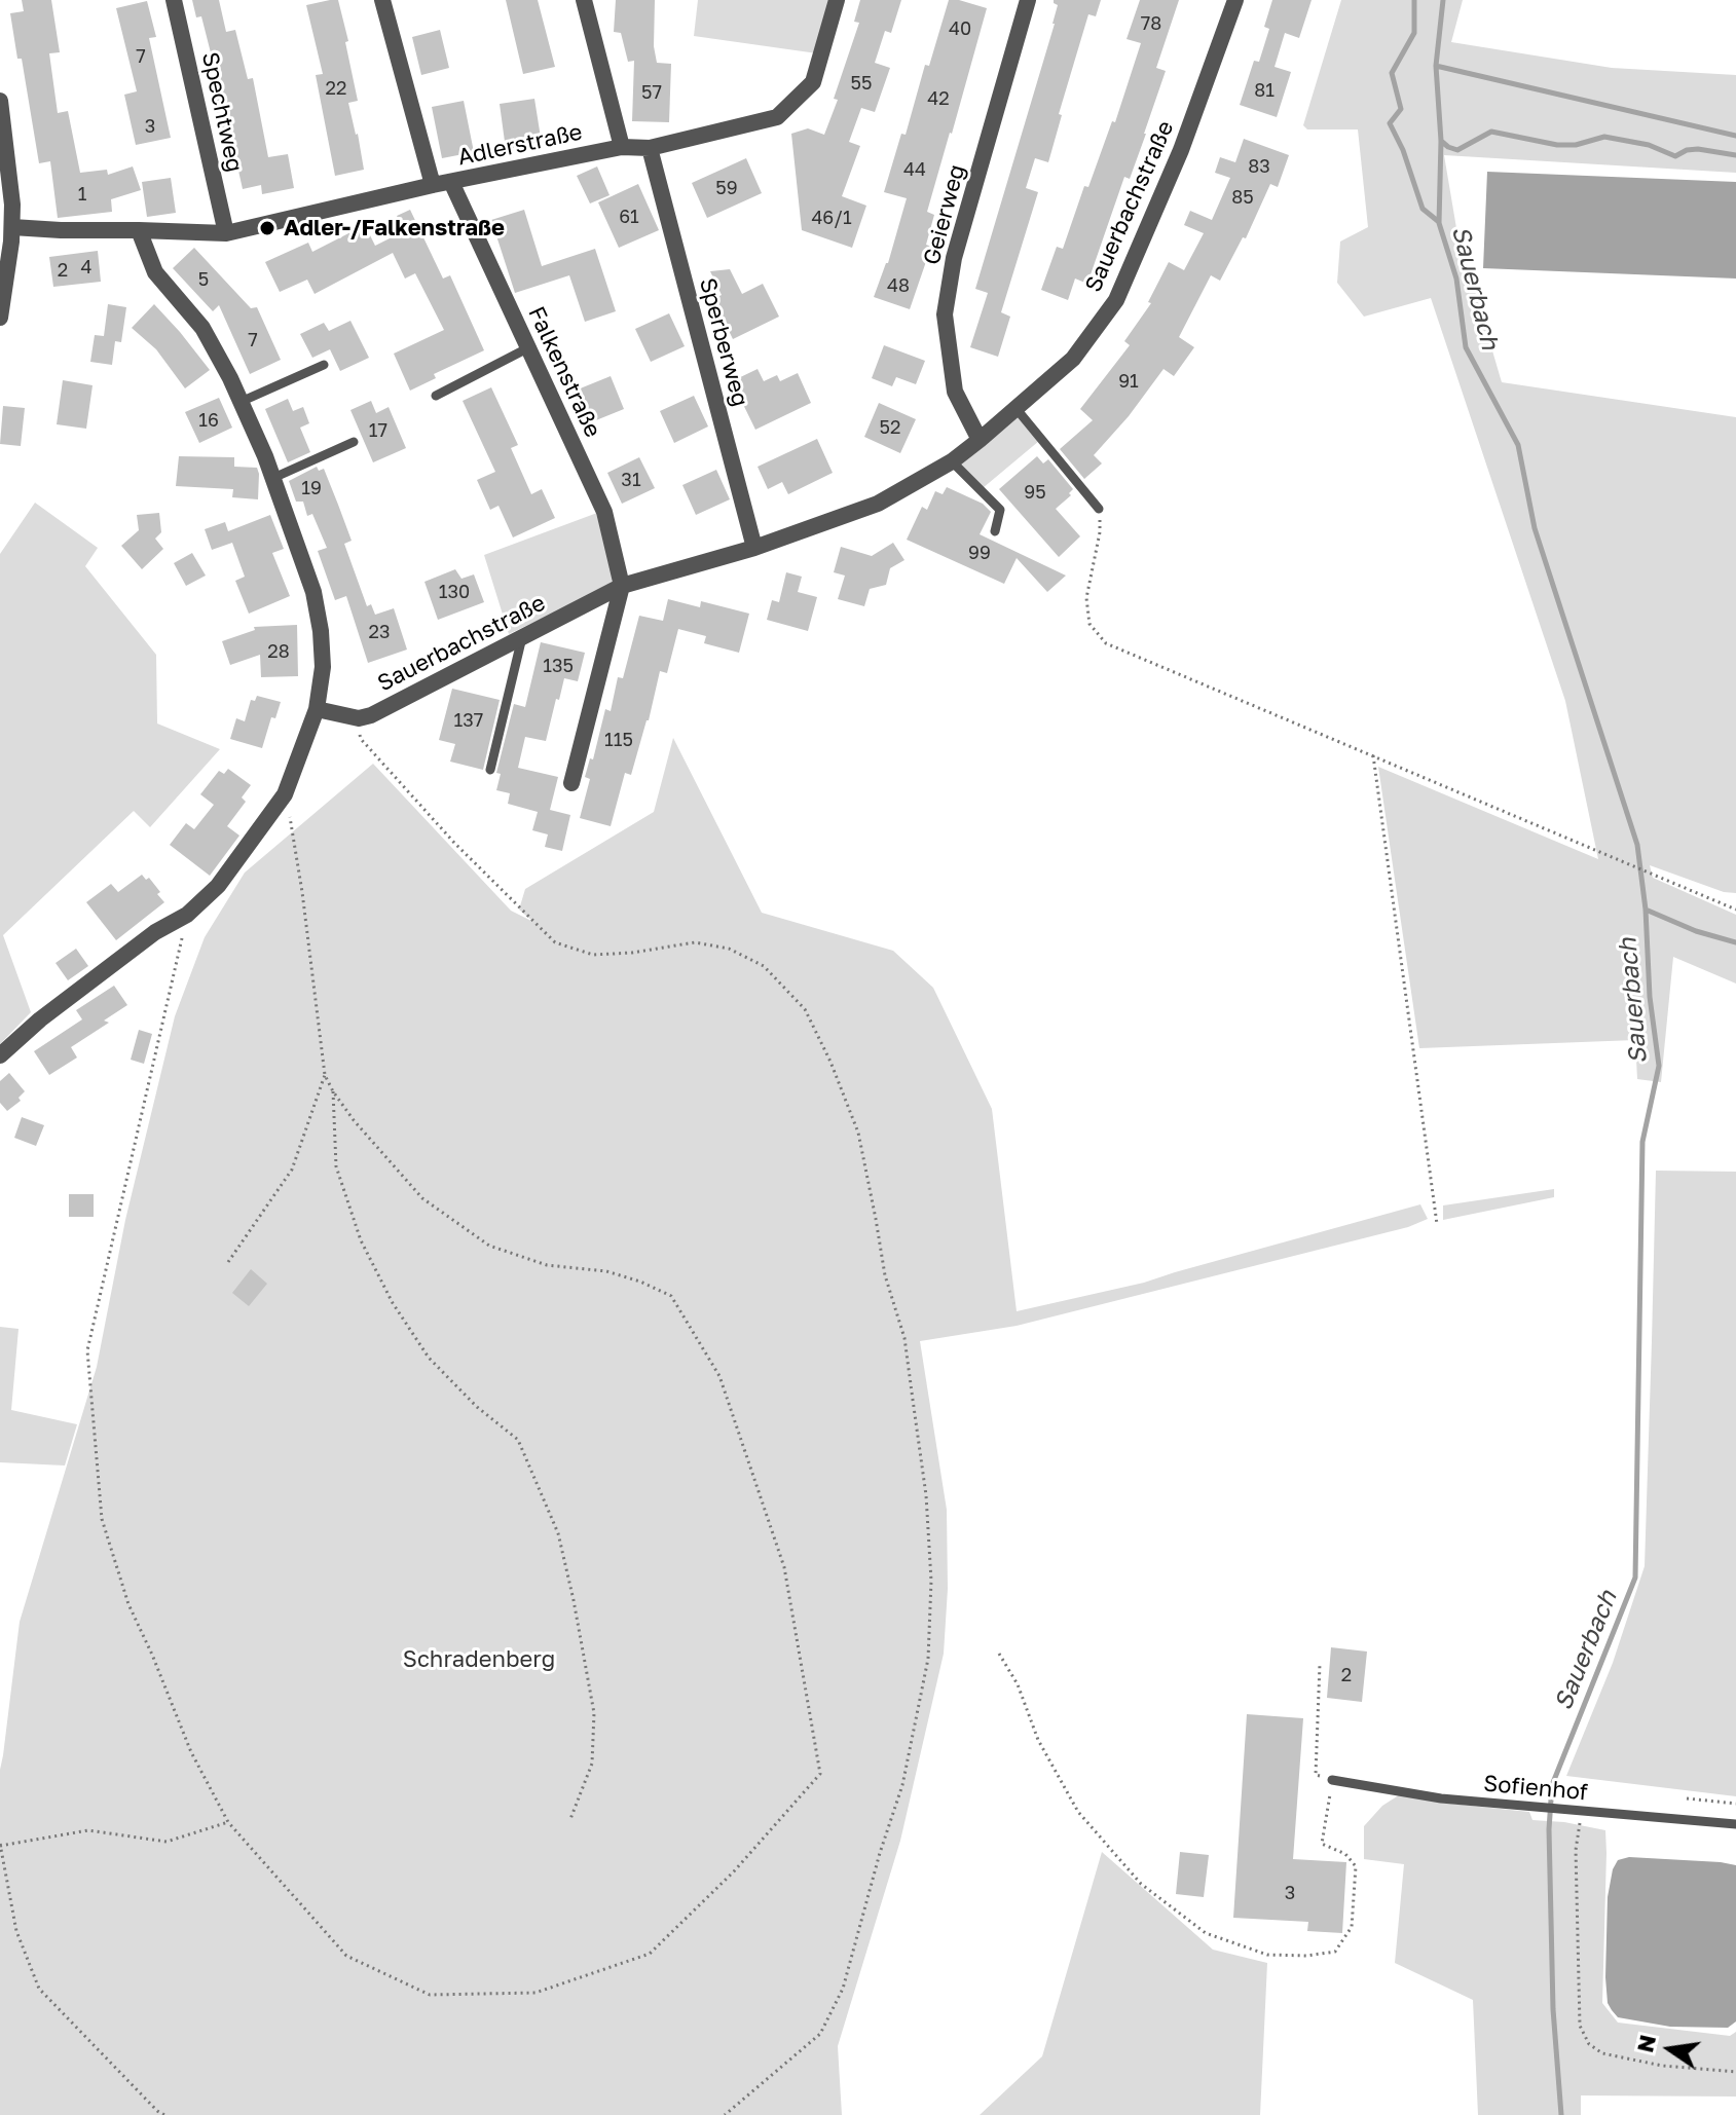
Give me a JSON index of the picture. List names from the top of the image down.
{
  "streets": {
    "street": [
      "Spechtweg",
      "Adlerstraße",
      "Sauerbachstraße",
      "Geierweg",
      "Sperberweg",
      "Falkenstraße"
    ],
    "lane": ["Sofienhof"]
  },
  "crossings": [
    ["Spechtweg", "Adlerstraße"],
    ["Adlerstraße", "Sperberweg"],
    ["Adlerstraße", "Falkenstraße"],
    ["Sauerbachstraße", "Geierweg"],
    ["Sauerbachstraße", "Sperberweg"],
    ["Sauerbachstraße", "Falkenstraße"]
  ],
  "water": ["Sauerbach"],
  "parks": ["Schradenberg"],
  "places": ["Adler-/Falkenstraße"],
  "house_numbers": [
    "78",
    "40",
    "7",
    "55",
    "22",
    "81",
    "57",
    "42",
    "3",
    "83",
    "44",
    "59",
    "1",
    "85",
    "61",
    "46/1",
    "4",
    "2",
    "5",
    "48",
    "7",
    "91",
    "16",
    "52",
    "17",
    "31",
    "19",
    "95",
    "99",
    "130",
    "23",
    "28",
    "135",
    "137",
    "115",
    "2",
    "3"
  ],
  "north": "left"
}
